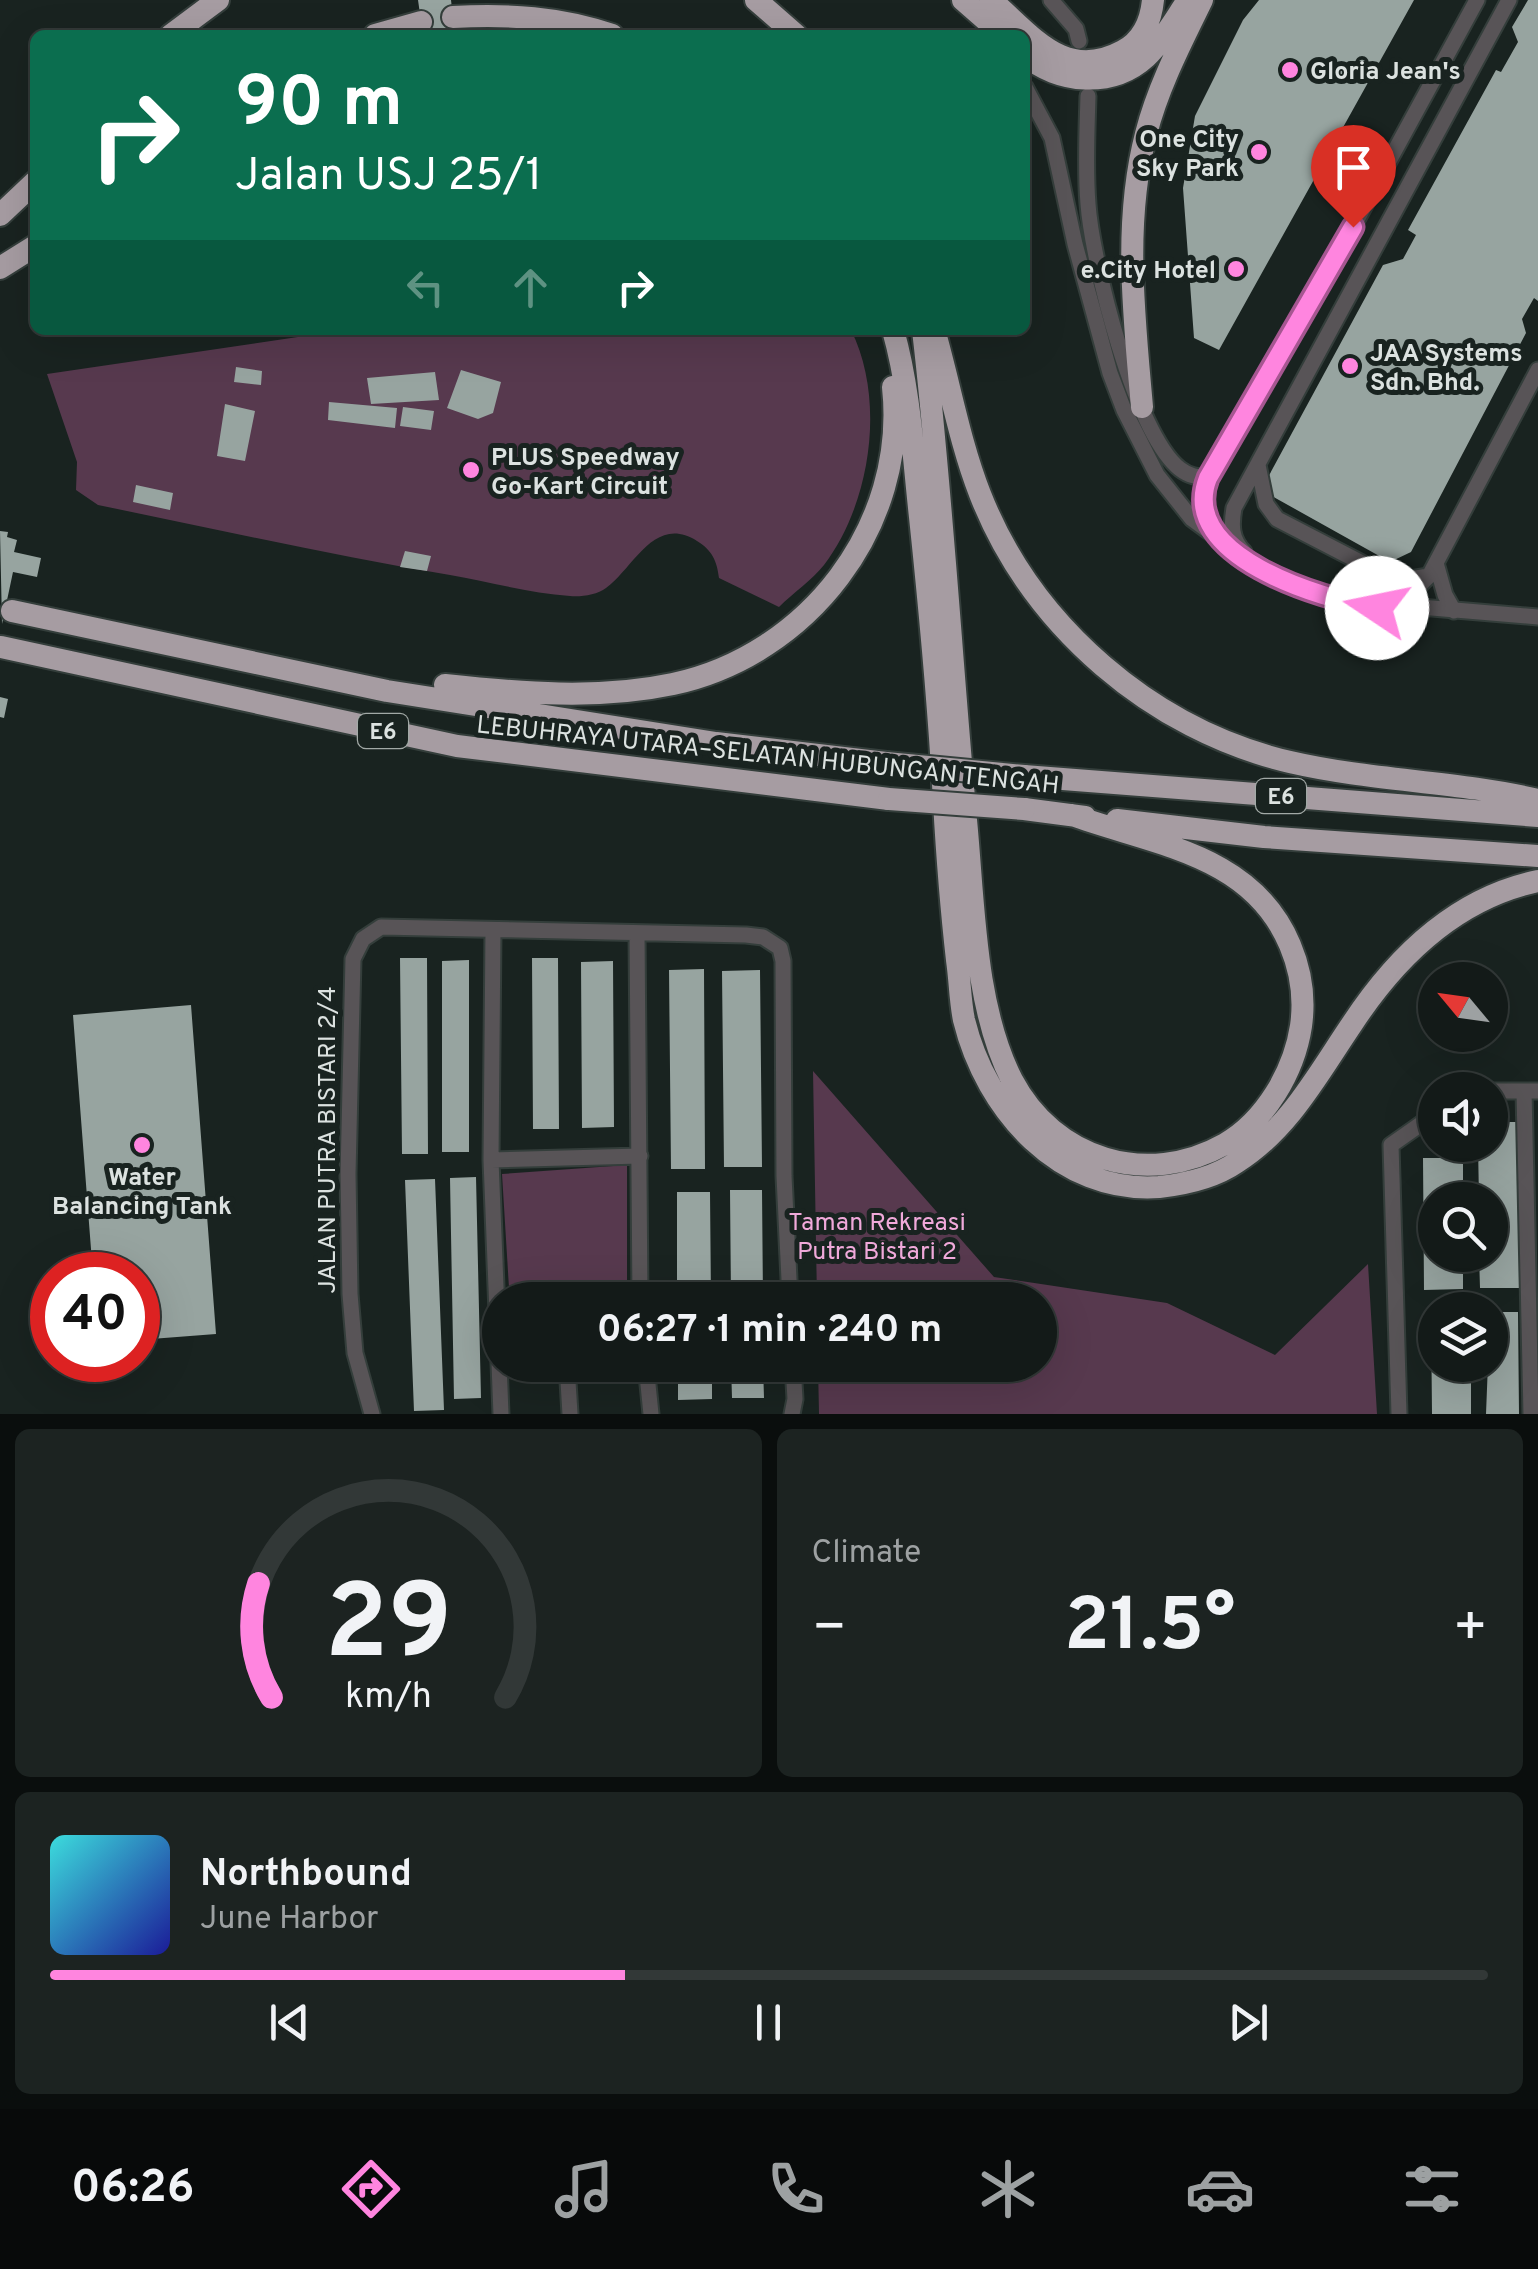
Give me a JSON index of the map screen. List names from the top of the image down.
{
  "streets": {
    "highway": ["E6", "LEBUHRAYA UTARA–SELATAN HUBUNGAN TENGAH"],
    "street": ["JALAN PUTRA BISTARI 2/4"]
  },
  "parks": ["Taman Rekreasi Putra Bistari 2"],
  "places": [
    "Gloria Jean's",
    "One City Sky Park",
    "e.City Hotel",
    "JAA Systems Sdn. Bhd.",
    "PLUS Speedway Go-Kart Circuit",
    "Water Balancing Tank"
  ],
  "north": "top left",
  "page": {
    "turn": ["90 m", "Jalan USJ 25/1"],
    "limit": "40",
    "trip": "06:27 · 1 min · 240 m",
    "tile": "Climate",
    "heat": ["−", "21.5°", "+"],
    "song": ["Northbound", "June Harbor"],
    "tabs": "06:26",
    "gauge": ["29", "km/h"]
  }
}
